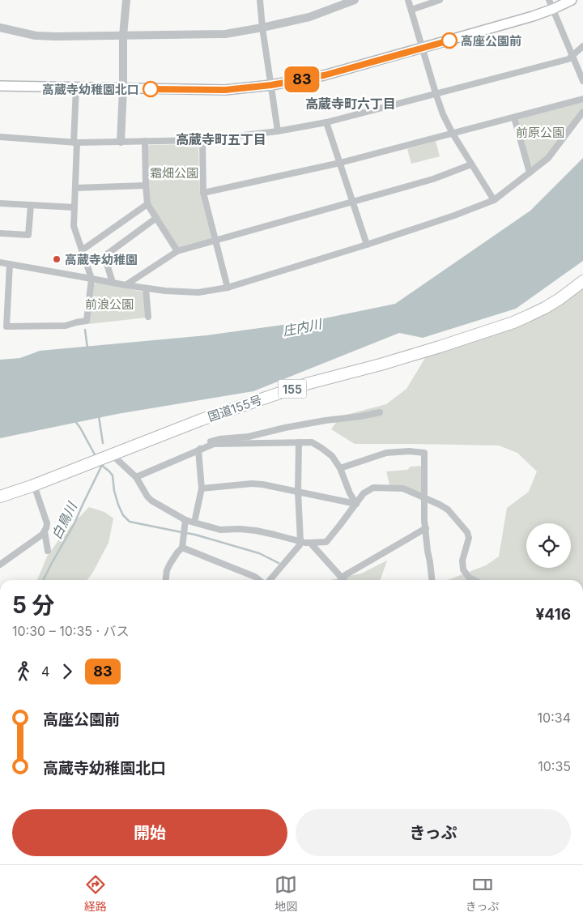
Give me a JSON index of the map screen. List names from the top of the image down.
{
  "streets": {
    "highway": ["155", "国道155号"]
  },
  "districts": ["高蔵寺町六丁目", "高蔵寺町五丁目"],
  "water": ["庄内川", "白鳥川"],
  "parks": ["前原公園", "霜畑公園", "前浪公園"],
  "places": ["高座公園前", "高蔵寺幼稚園北口", "高蔵寺幼稚園"],
  "lines": ["bus line 83"],
  "page": {
    "on_map": "83",
    "heading": ["5 分", "10:30 – 10:35 · バス", "¥416"],
    "legs": ["4", "83"],
    "list": [
      {
        "name": "高座公園前",
        "value": "10:34"
      },
      {
        "name": "高蔵寺幼稚園北口",
        "value": "10:35"
      }
    ],
    "buttons": ["開始", "きっぷ"],
    "tabs": ["経路", "地図", "きっぷ"]
  }
}
